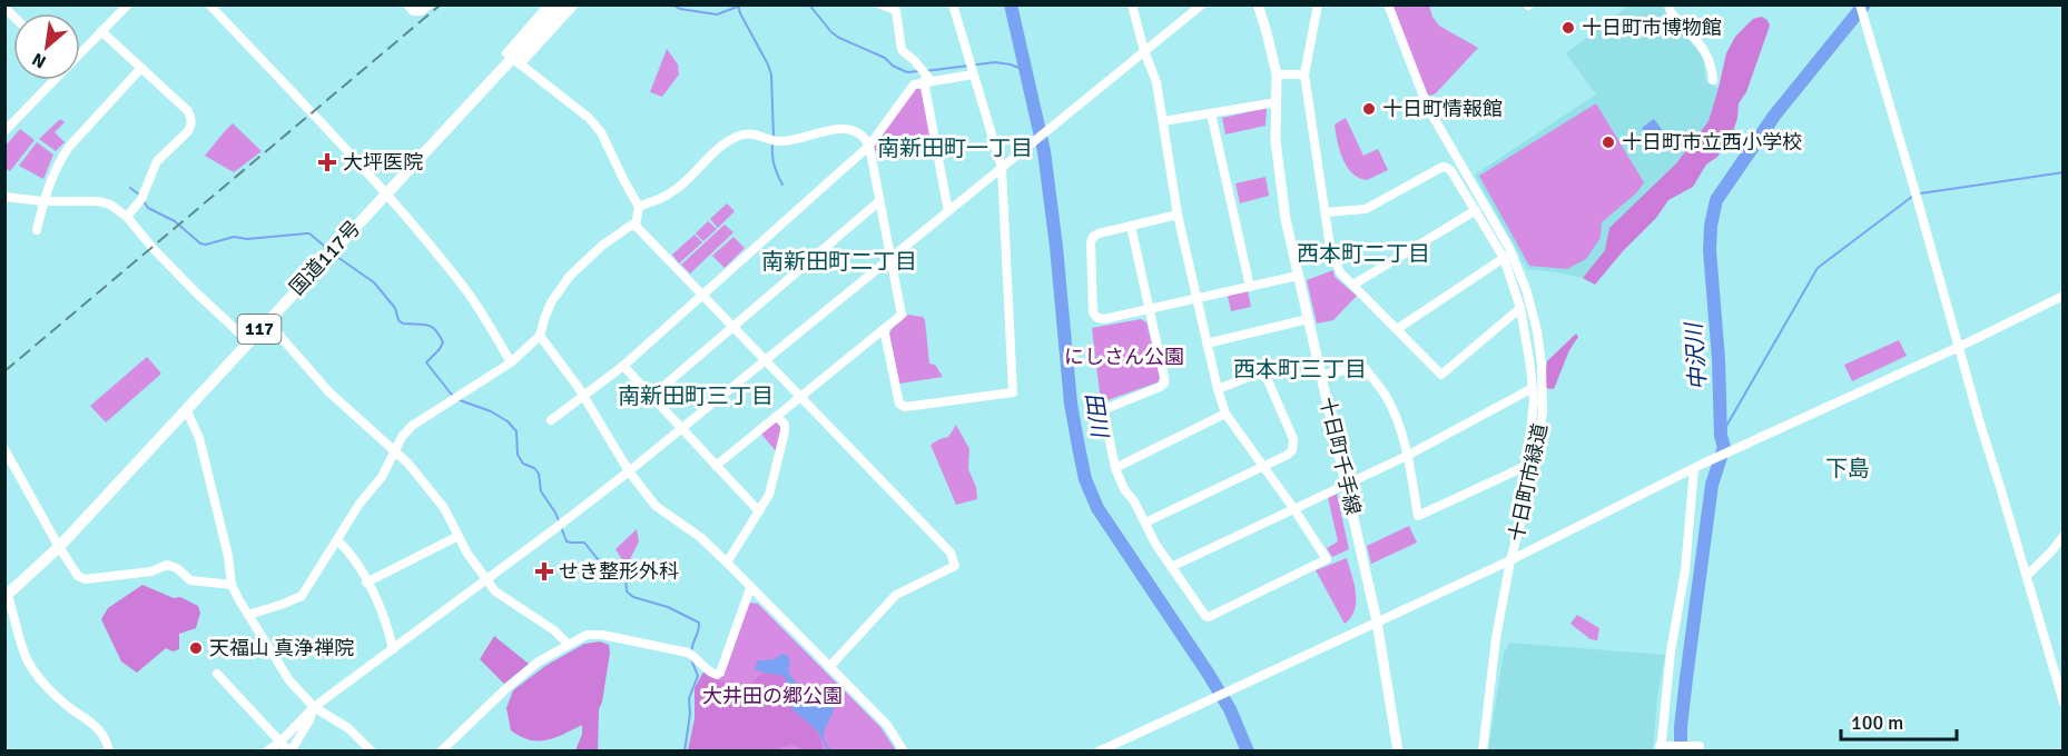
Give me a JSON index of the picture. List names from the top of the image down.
{
  "streets": {
    "highway": ["国道117号", "117"],
    "main road": ["十日町千手線"],
    "street": ["十日町市緑道"]
  },
  "districts": [
    "南新田町一丁目",
    "西本町二丁目",
    "南新田町二丁目",
    "西本町三丁目",
    "南新田町三丁目",
    "下島"
  ],
  "water": ["中沢川", "田川"],
  "parks": ["にしさん公園", "大井田の郷公園"],
  "places": {
    "other": [
      "十日町市博物館",
      "十日町情報館",
      "十日町市立西小学校",
      "天福山 真浄禅院"
    ],
    "health": ["大坪医院", "せき整形外科"]
  },
  "scale_bar": "100 m",
  "north": "bottom left"
}
